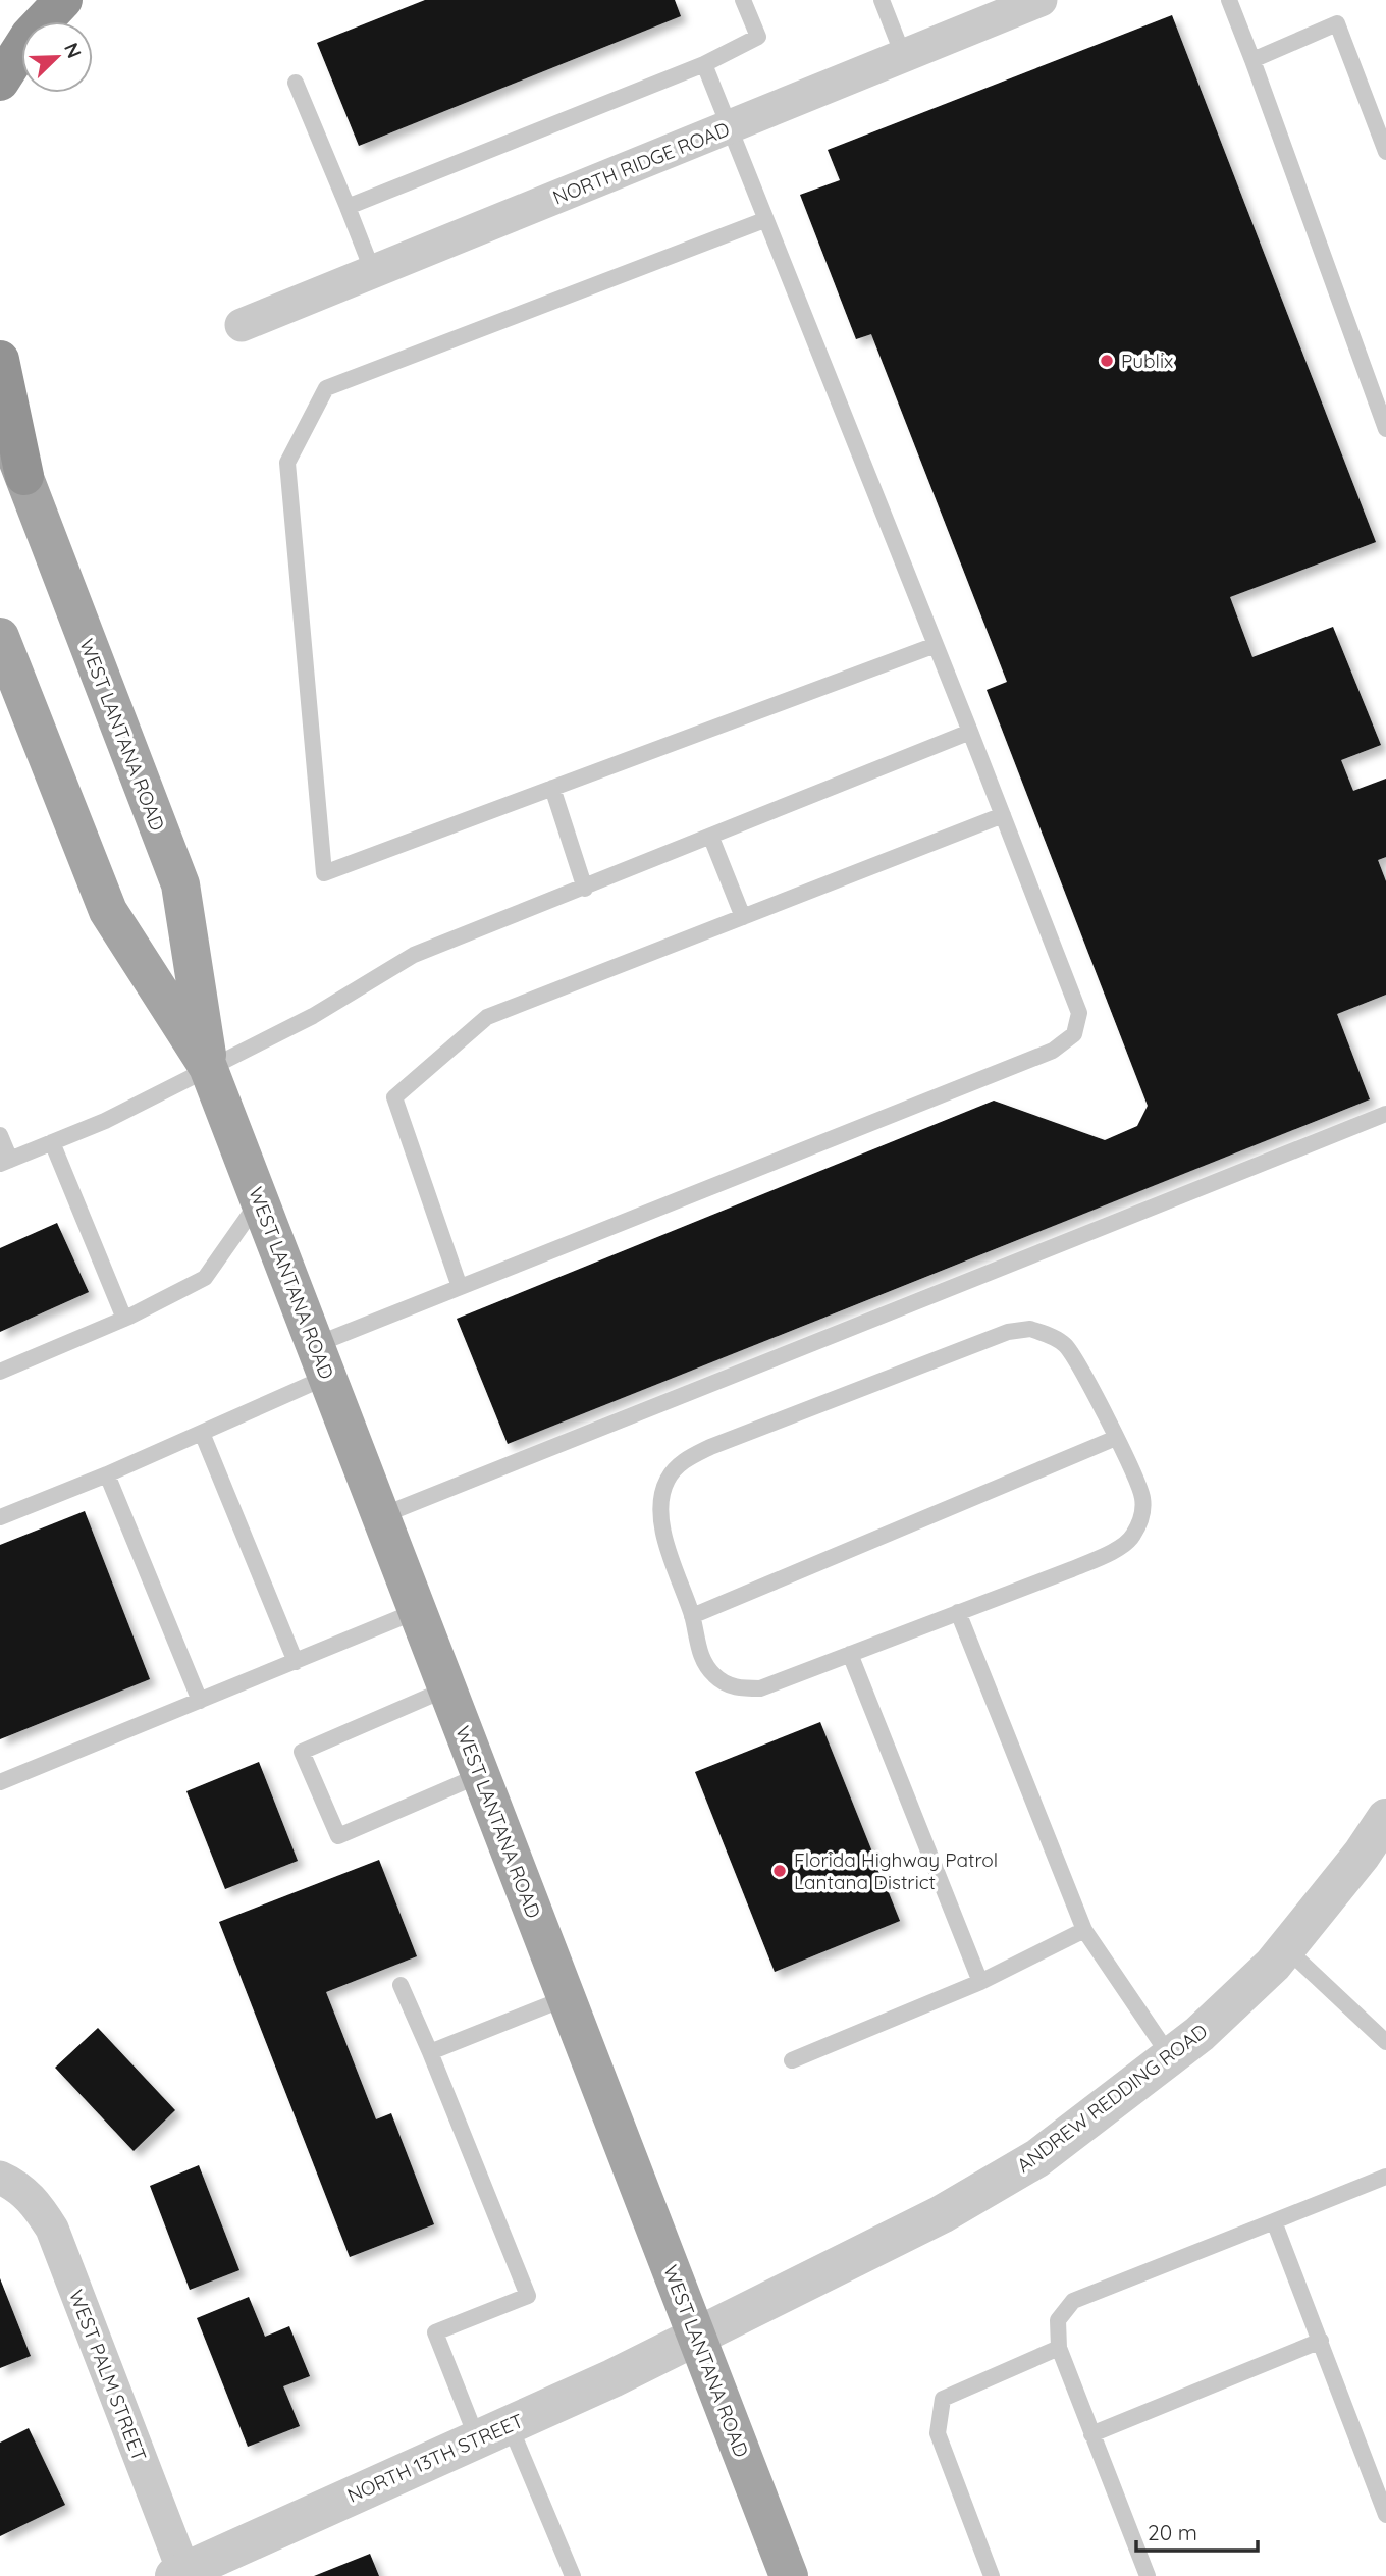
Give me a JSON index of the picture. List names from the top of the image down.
{
  "streets": {
    "main road": ["WEST LANTANA ROAD"],
    "street": [
      "NORTH RIDGE ROAD",
      "ANDREW REDDING ROAD",
      "WEST PALM STREET",
      "NORTH 13TH STREET"
    ]
  },
  "crossings": [
    ["WEST LANTANA ROAD", "ANDREW REDDING ROAD"],
    ["WEST LANTANA ROAD", "NORTH 13TH STREET"],
    ["ANDREW REDDING ROAD", "NORTH 13TH STREET"],
    ["WEST PALM STREET", "NORTH 13TH STREET"]
  ],
  "places": ["Publix", "Florida Highway Patrol Lantana District"],
  "scale_bar": "20 m",
  "north": "top right"
}
